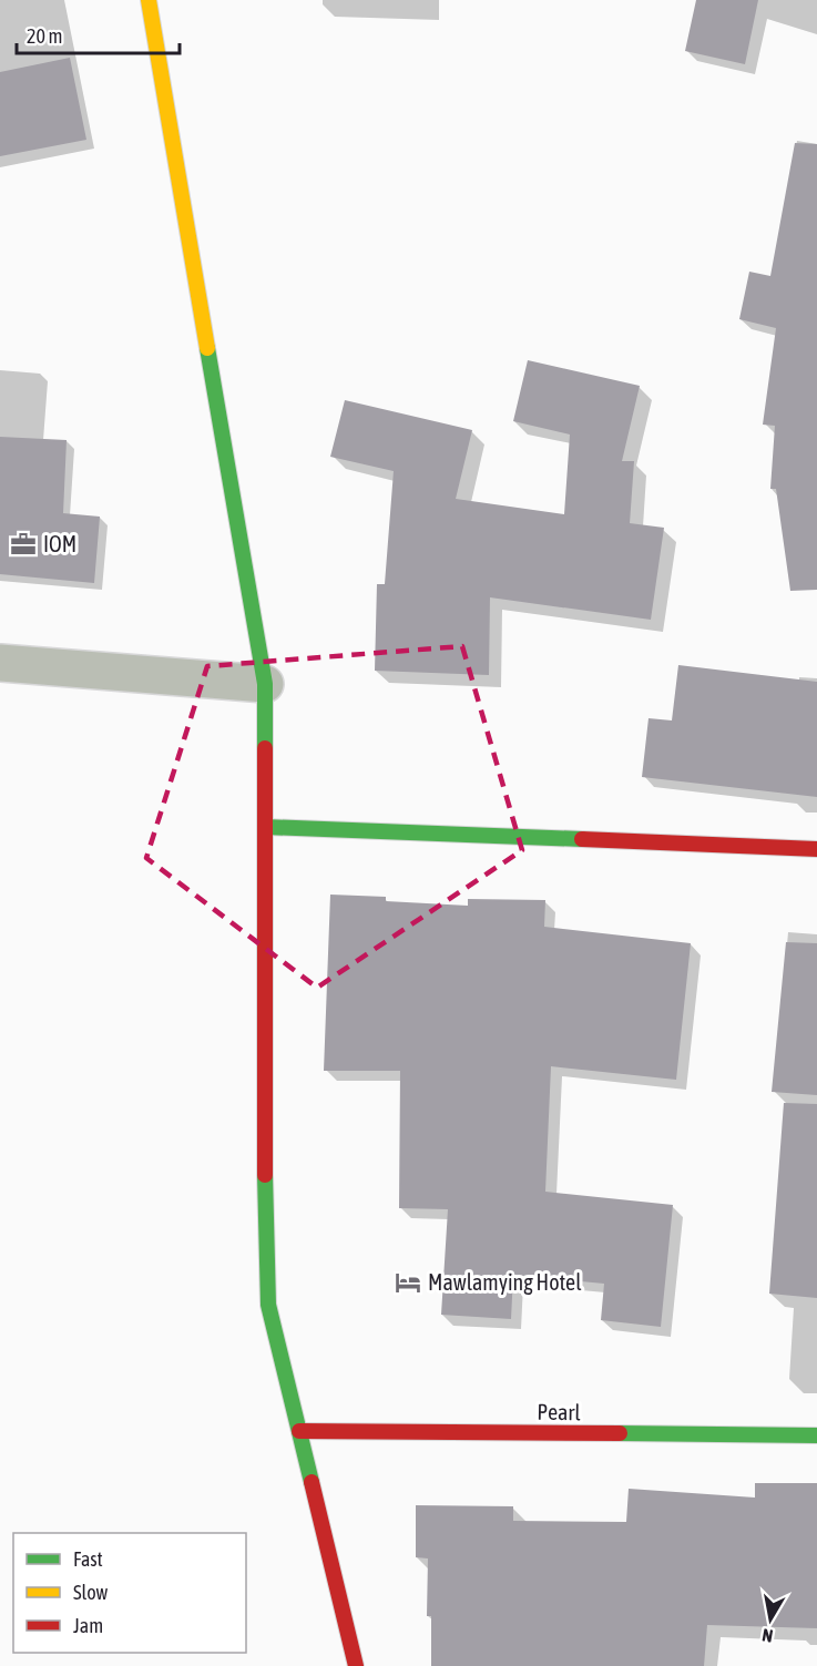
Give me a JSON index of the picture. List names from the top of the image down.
{
  "streets": {
    "main road": ["Pearl"]
  },
  "places": {
    "office": ["IOM"],
    "hotel": ["Mawlamying Hotel"]
  },
  "legend": ["Fast", "Slow", "Jam"],
  "scale_bar": "20 m",
  "north": "bottom"
}
